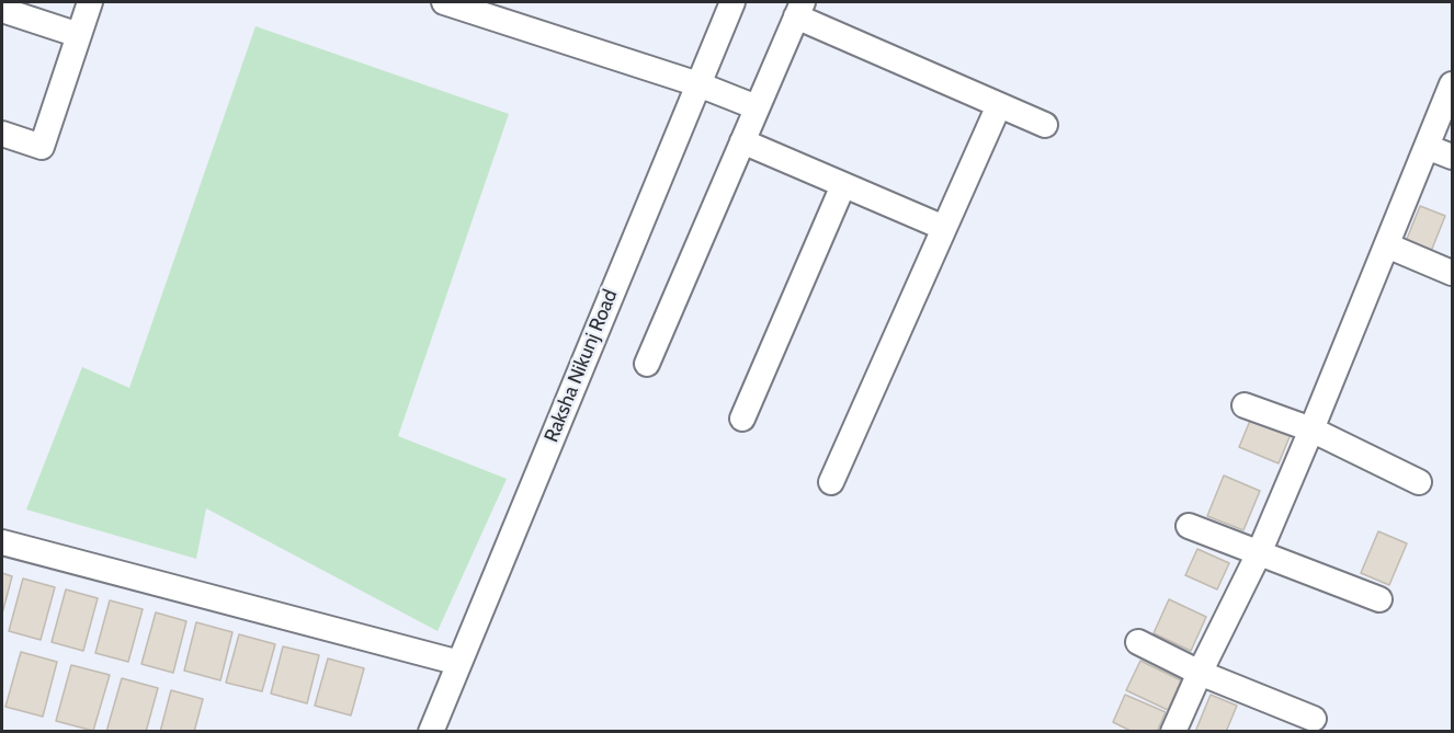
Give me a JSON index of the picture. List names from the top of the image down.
{
  "streets": {
    "street": ["Raksha Nikunj Road"]
  }
}
